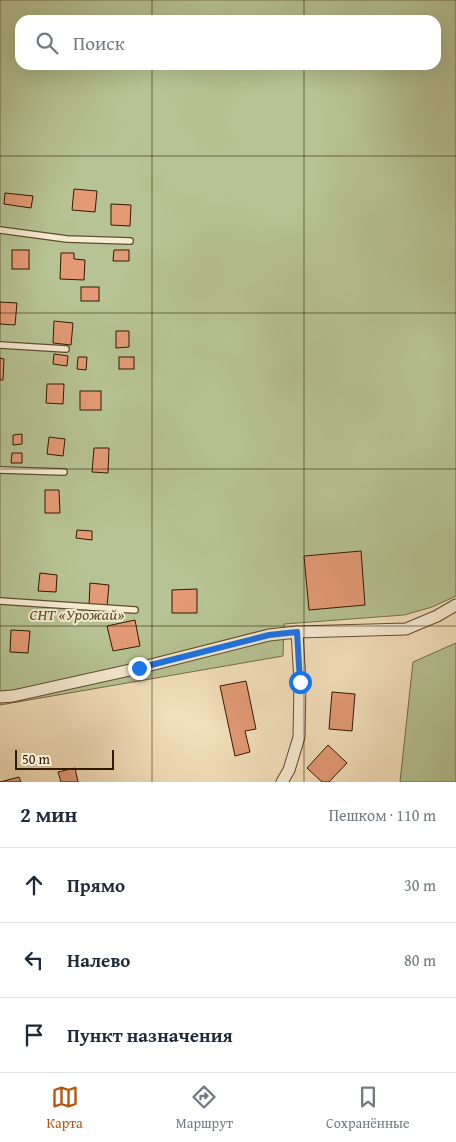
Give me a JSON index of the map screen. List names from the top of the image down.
{
  "parks": ["СНТ «Урожай»"],
  "scale_bar": "50 m",
  "page": {
    "search": "Поиск",
    "scale": "50 m",
    "heading": ["2 мин", "Пешком · 110 m"],
    "list": [
      ["Прямо", "30 m"],
      ["Налево", "80 m"],
      "Пункт назначения"
    ],
    "nav": ["Карта", "Маршрут", "Сохранённые"]
  }
}
